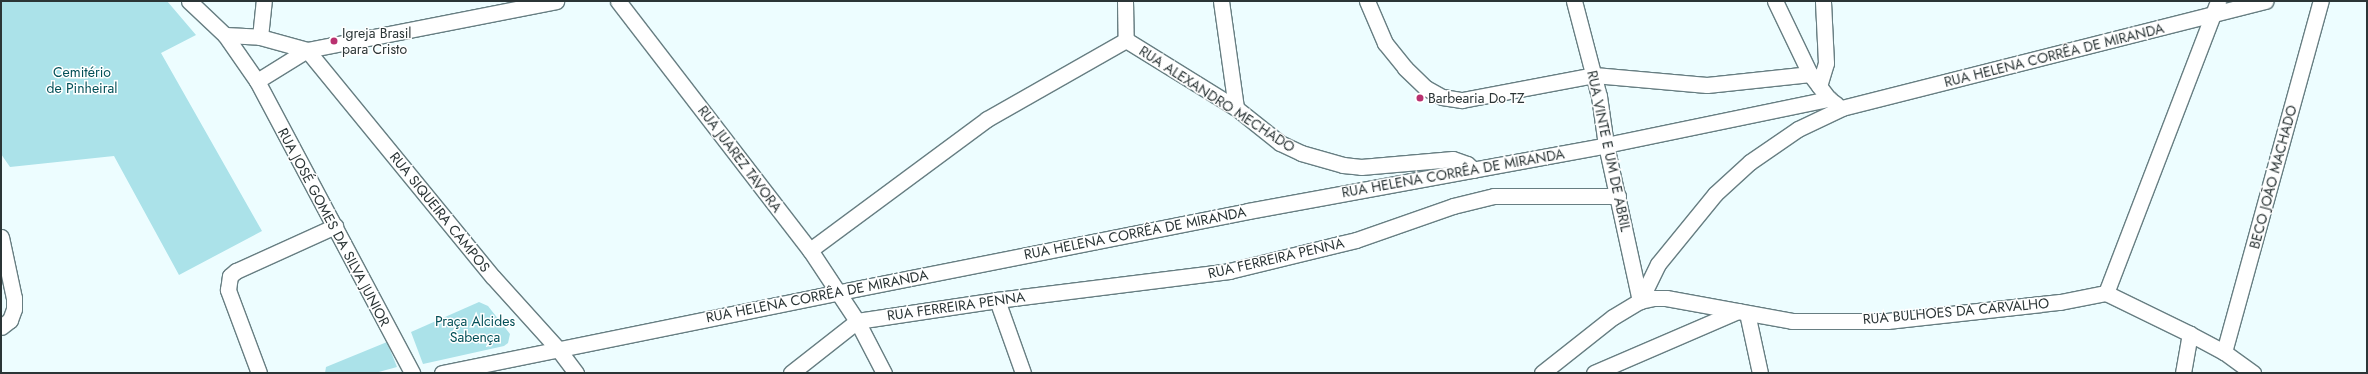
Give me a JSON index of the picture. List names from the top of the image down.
{
  "streets": {
    "street": [
      "RUA HELENA CORRÊA DE MIRANDA",
      "RUA ALEXANDRO MECHADO",
      "RUA VINTE E UM DE ABRIL",
      "RUA JUAREZ TAVORA",
      "BECO JOÃO MACHADO",
      "RUA SIQUEIRA CAMPOS",
      "RUA JOSÉ GOMES DA SILVA JUNIOR",
      "RUA FERREIRA PENNA",
      "RUA BULHOES DA CARVALHO"
    ]
  },
  "crossings": [
    ["RUA HELENA CORRÊA DE MIRANDA", "RUA ALEXANDRO MECHADO"],
    ["RUA HELENA CORRÊA DE MIRANDA", "RUA VINTE E UM DE ABRIL"],
    ["RUA HELENA CORRÊA DE MIRANDA", "RUA JUAREZ TAVORA"],
    ["RUA HELENA CORRÊA DE MIRANDA", "RUA SIQUEIRA CAMPOS"],
    ["RUA HELENA CORRÊA DE MIRANDA", "RUA BULHOES DA CARVALHO"],
    ["RUA VINTE E UM DE ABRIL", "RUA FERREIRA PENNA"],
    ["RUA VINTE E UM DE ABRIL", "RUA BULHOES DA CARVALHO"],
    ["RUA JUAREZ TAVORA", "RUA FERREIRA PENNA"]
  ],
  "parks": ["Cemitério de Pinheiral", "Praça Alcides Sabença"],
  "places": ["Igreja Brasil para Cristo", "Barbearia Do TZ"]
}
